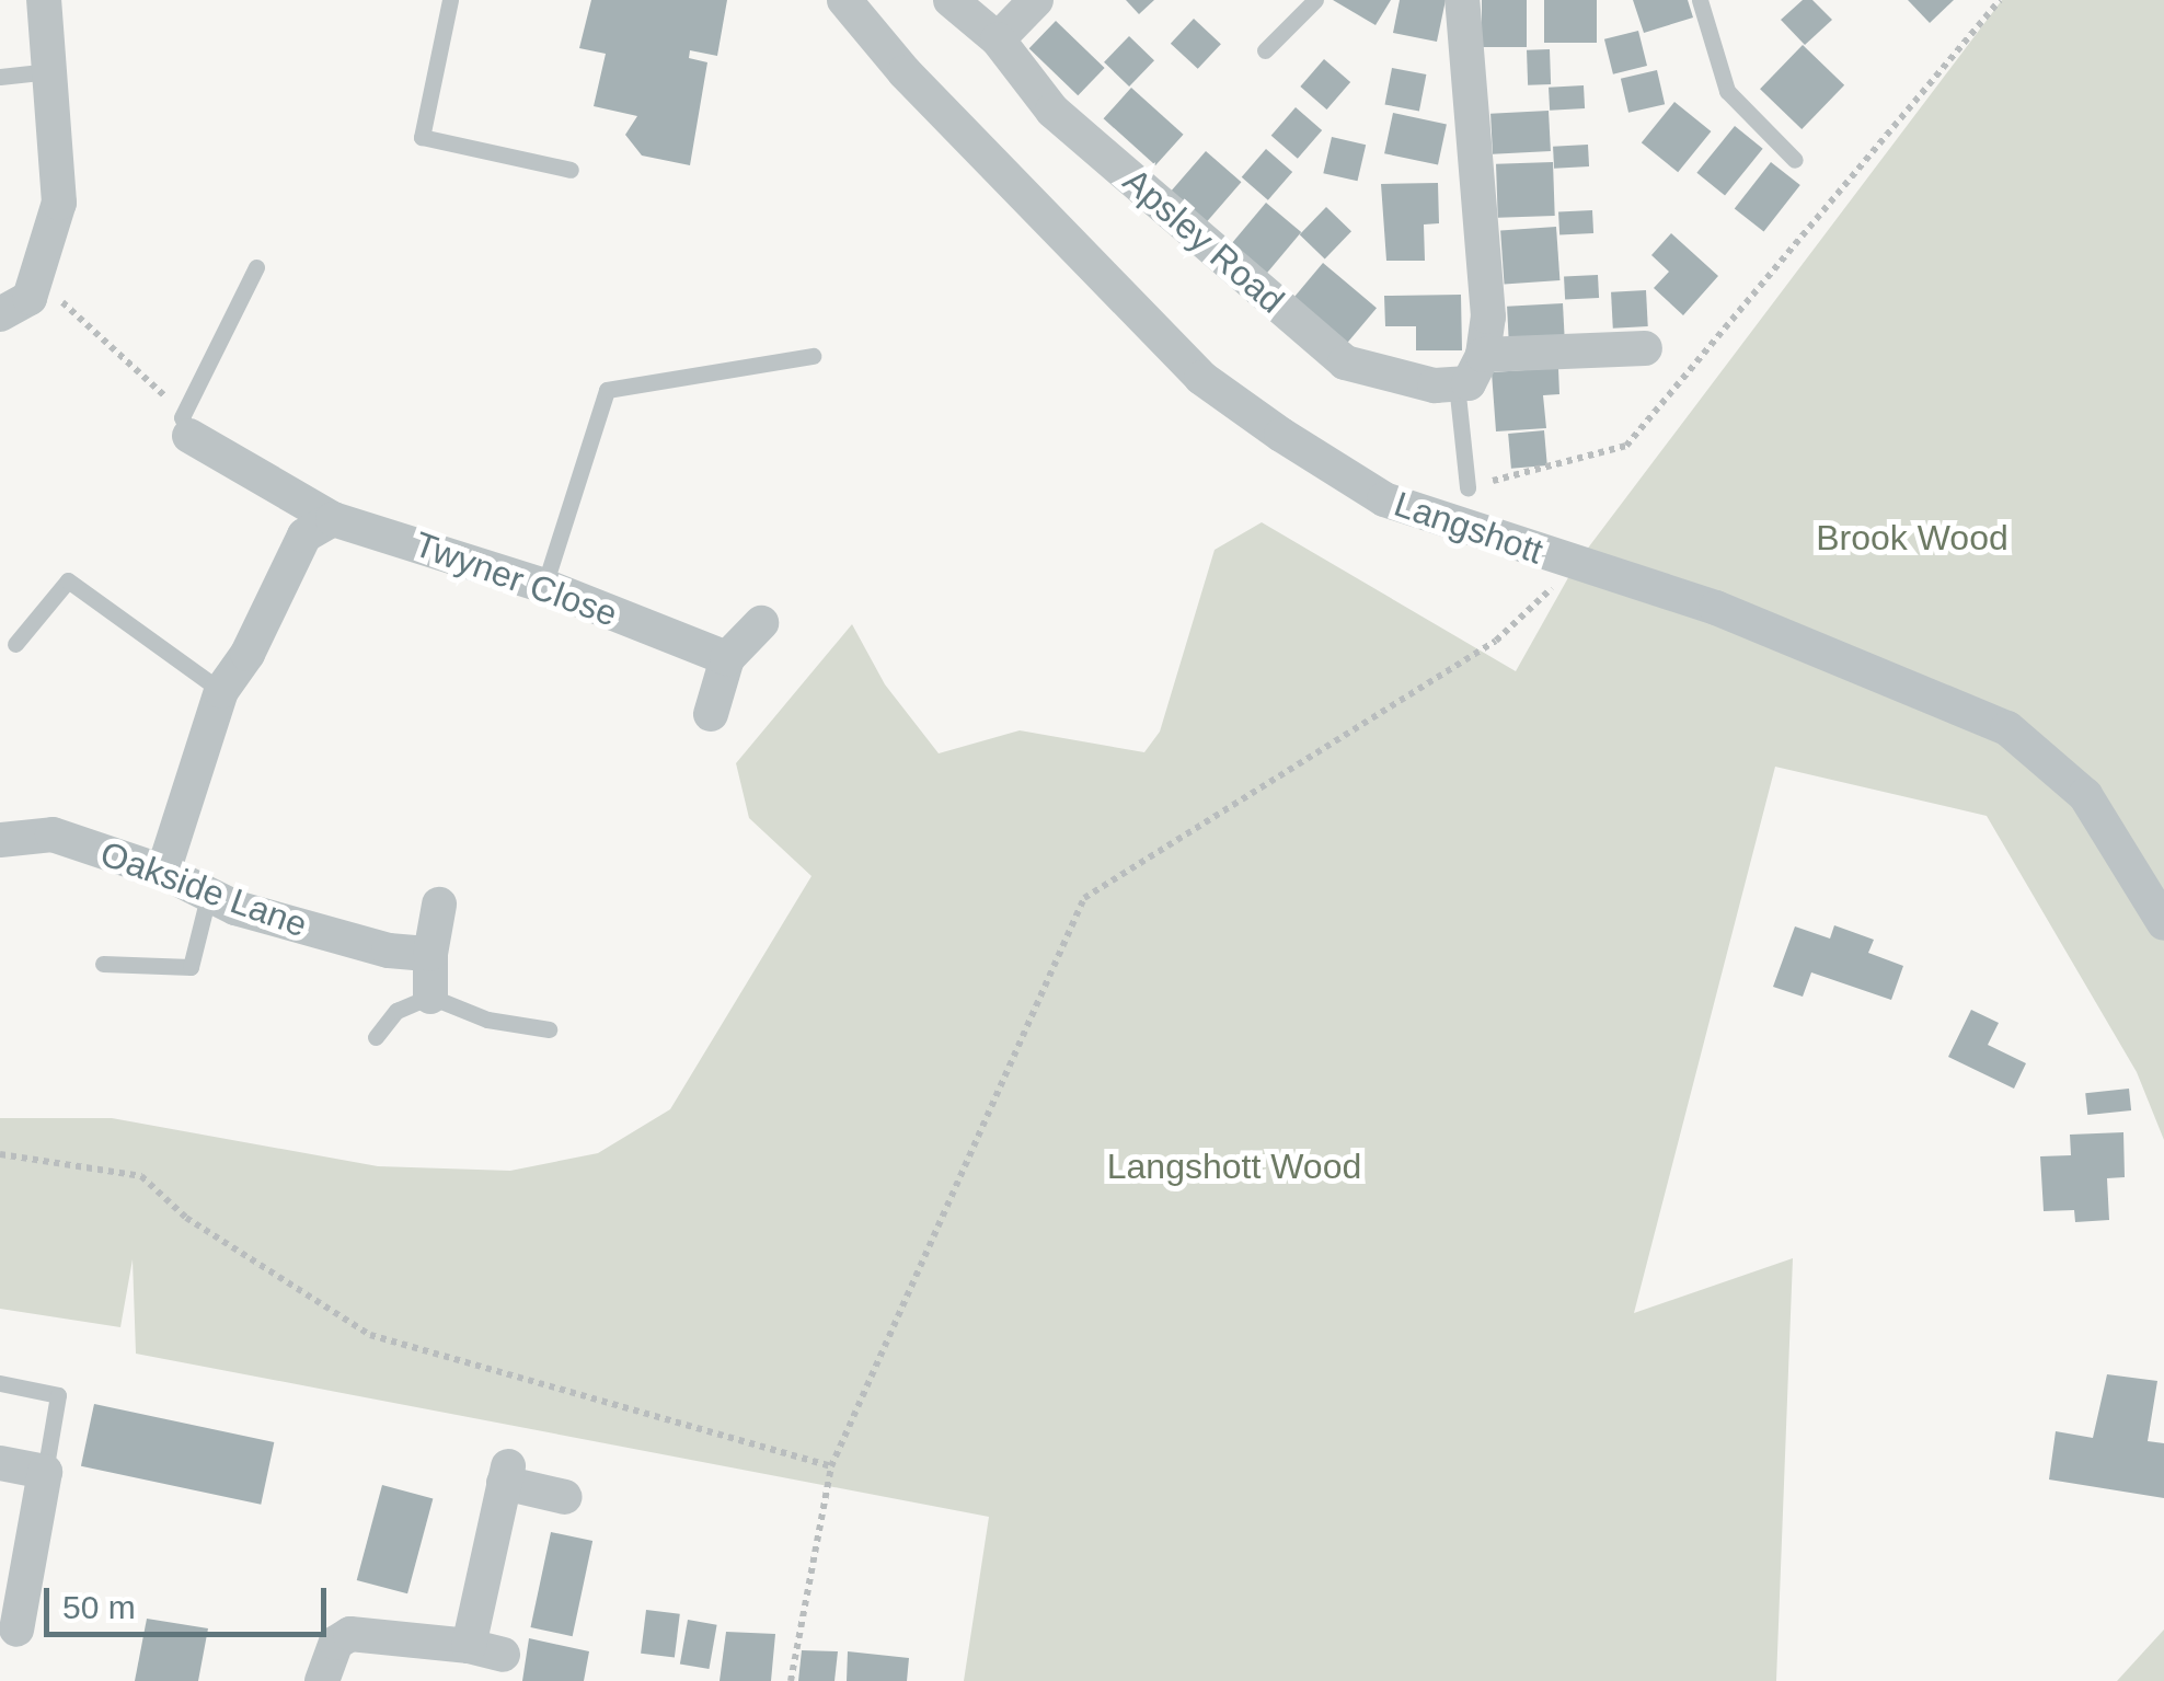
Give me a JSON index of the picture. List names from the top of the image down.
{
  "streets": {
    "street": [
      "Apsley Road",
      "Langshott",
      "Twyner Close",
      "Oakside Lane"
    ]
  },
  "parks": ["Brook Wood", "Langshott Wood"],
  "scale_bar": "50 m"
}
